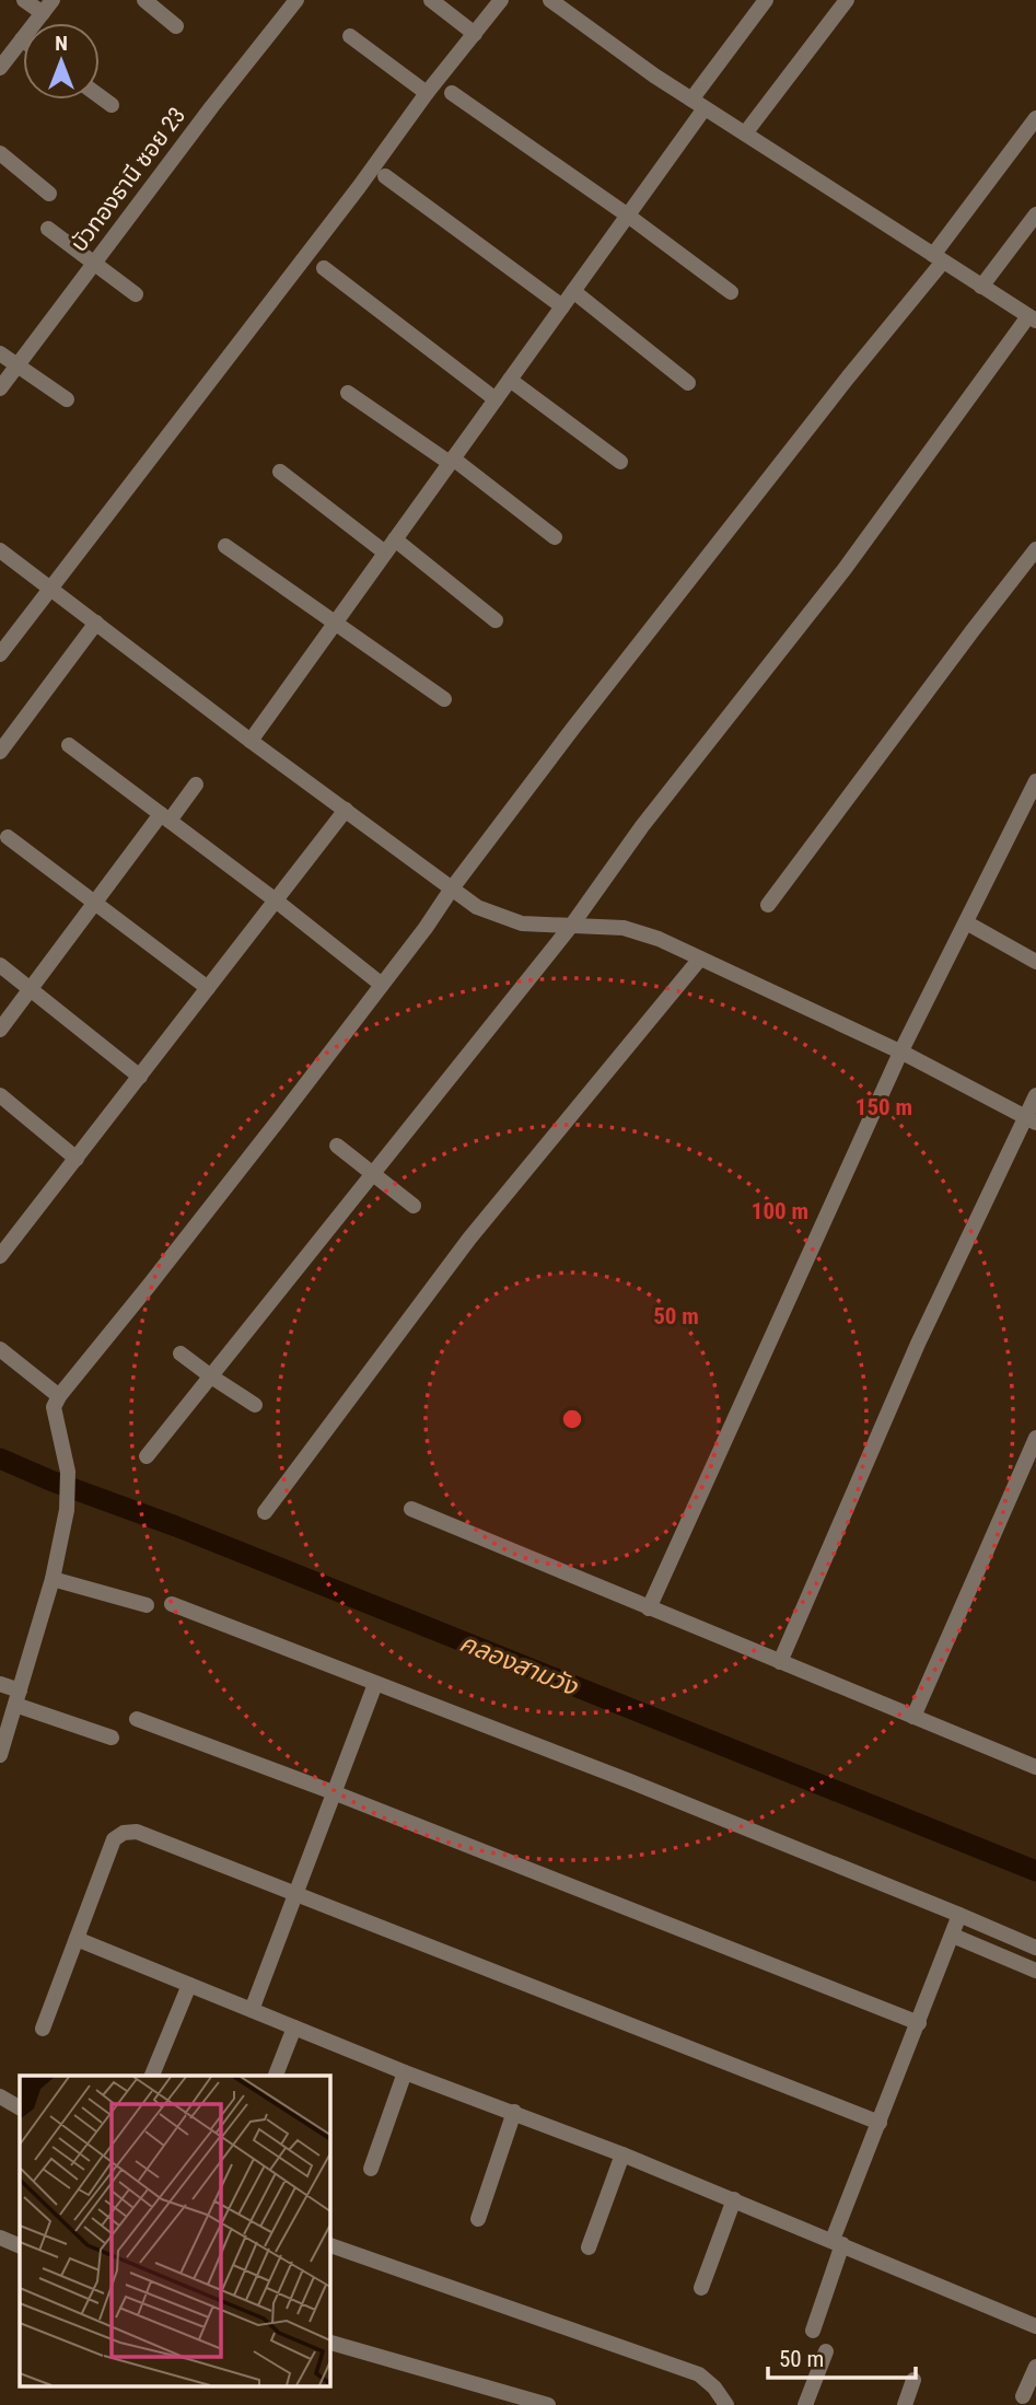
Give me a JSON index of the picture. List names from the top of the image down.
{
  "streets": {
    "street": ["บัวทองธานี ซอย 23"]
  },
  "water": ["คลองสามวัง"],
  "scale_bar": "50 m",
  "north": "top",
  "rings": ["150 m", "100 m", "50 m"]
}
